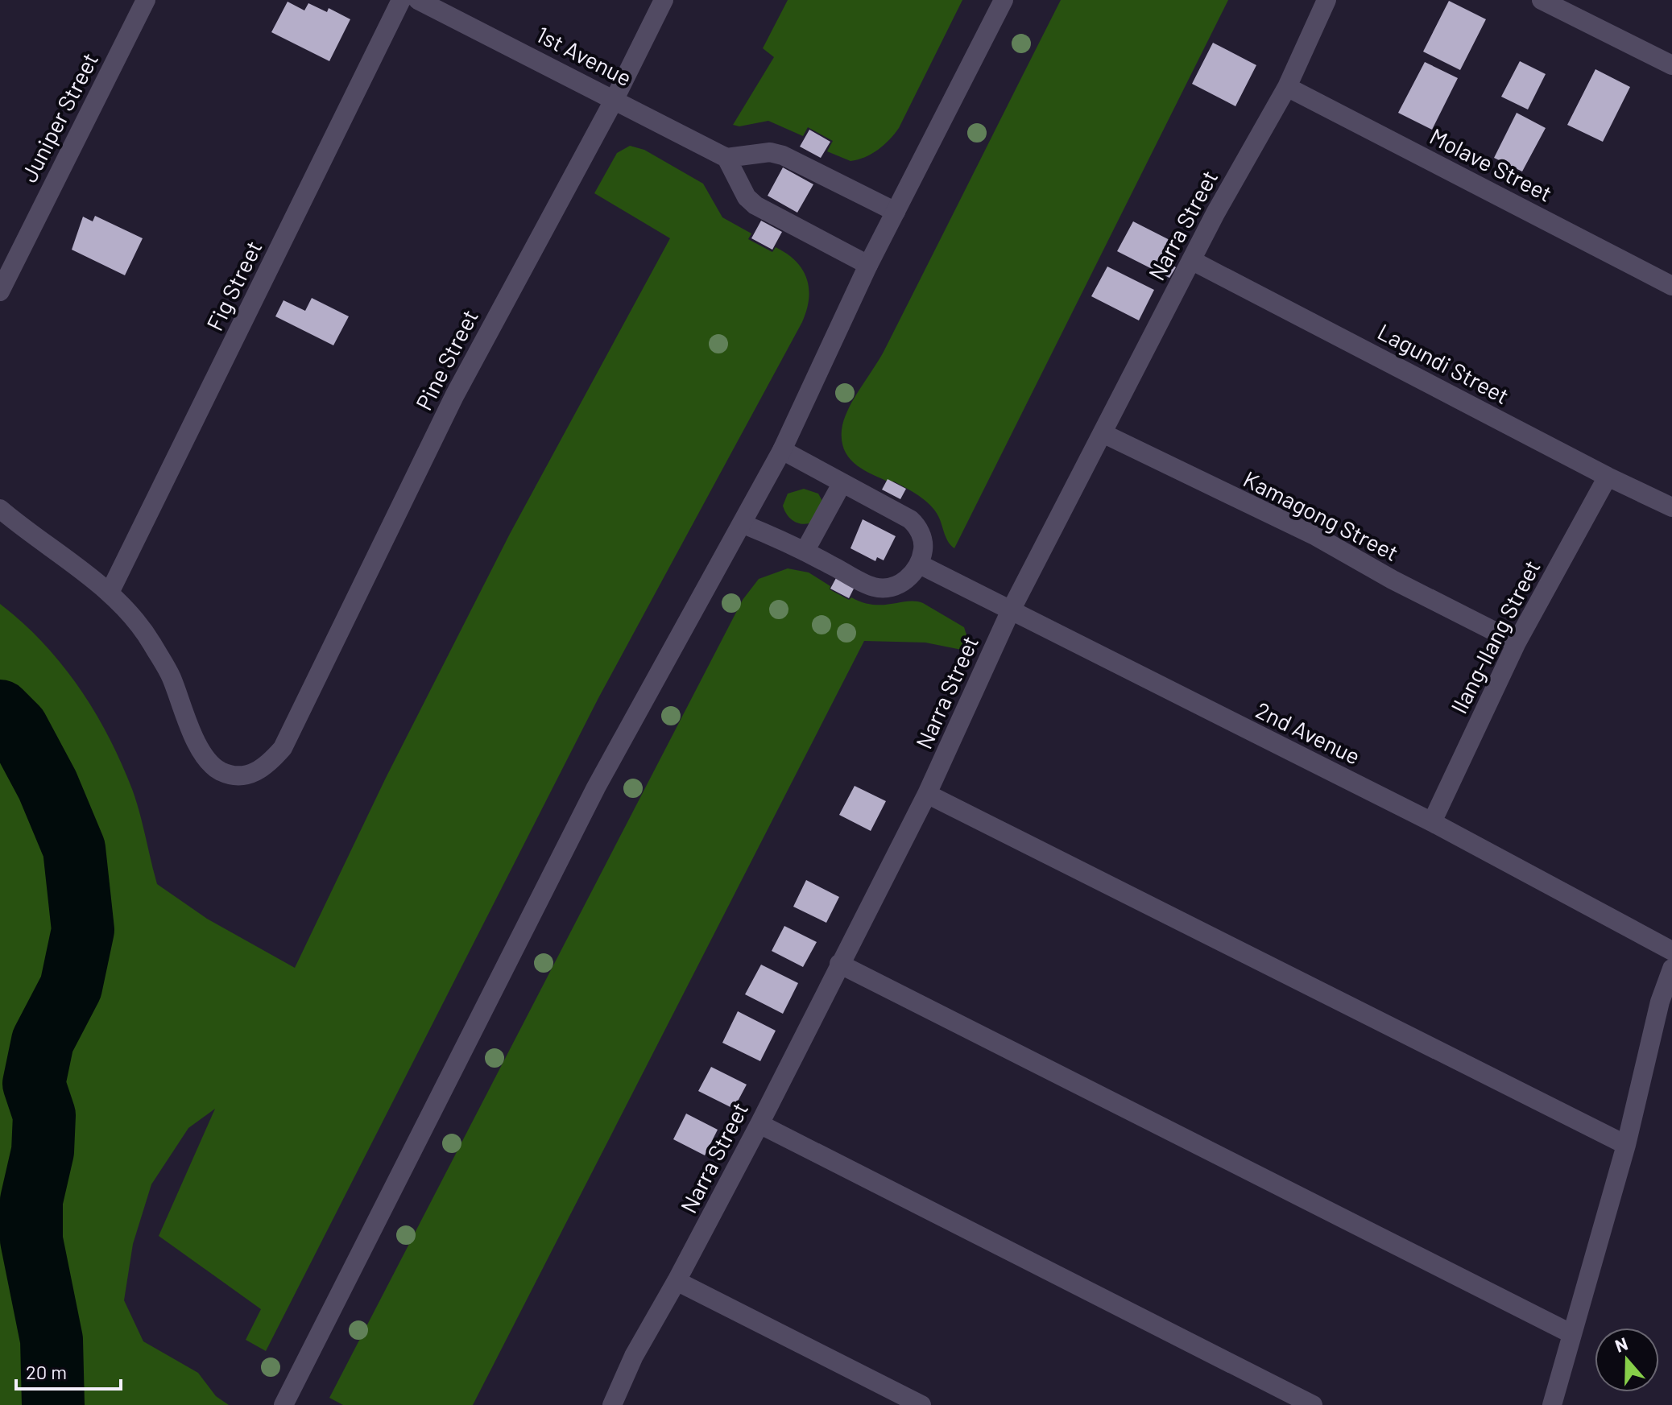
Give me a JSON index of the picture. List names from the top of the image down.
{
  "streets": {
    "street": [
      "1st Avenue",
      "Juniper Street",
      "Molave Street",
      "Narra Street",
      "Fig Street",
      "Pine Street",
      "Lagundi Street",
      "Kamagong Street",
      "Ilang-Ilang Street",
      "2nd Avenue"
    ]
  },
  "crossings": [
    ["1st Avenue", "Pine Street"],
    ["Molave Street", "Narra Street"],
    ["Narra Street", "Lagundi Street"],
    ["Narra Street", "Kamagong Street"],
    ["Narra Street", "2nd Avenue"],
    ["Fig Street", "Pine Street"],
    ["Lagundi Street", "Ilang-Ilang Street"],
    ["Kamagong Street", "Ilang-Ilang Street"],
    ["Ilang-Ilang Street", "2nd Avenue"]
  ],
  "scale_bar": "20 m",
  "north": "top"
}
